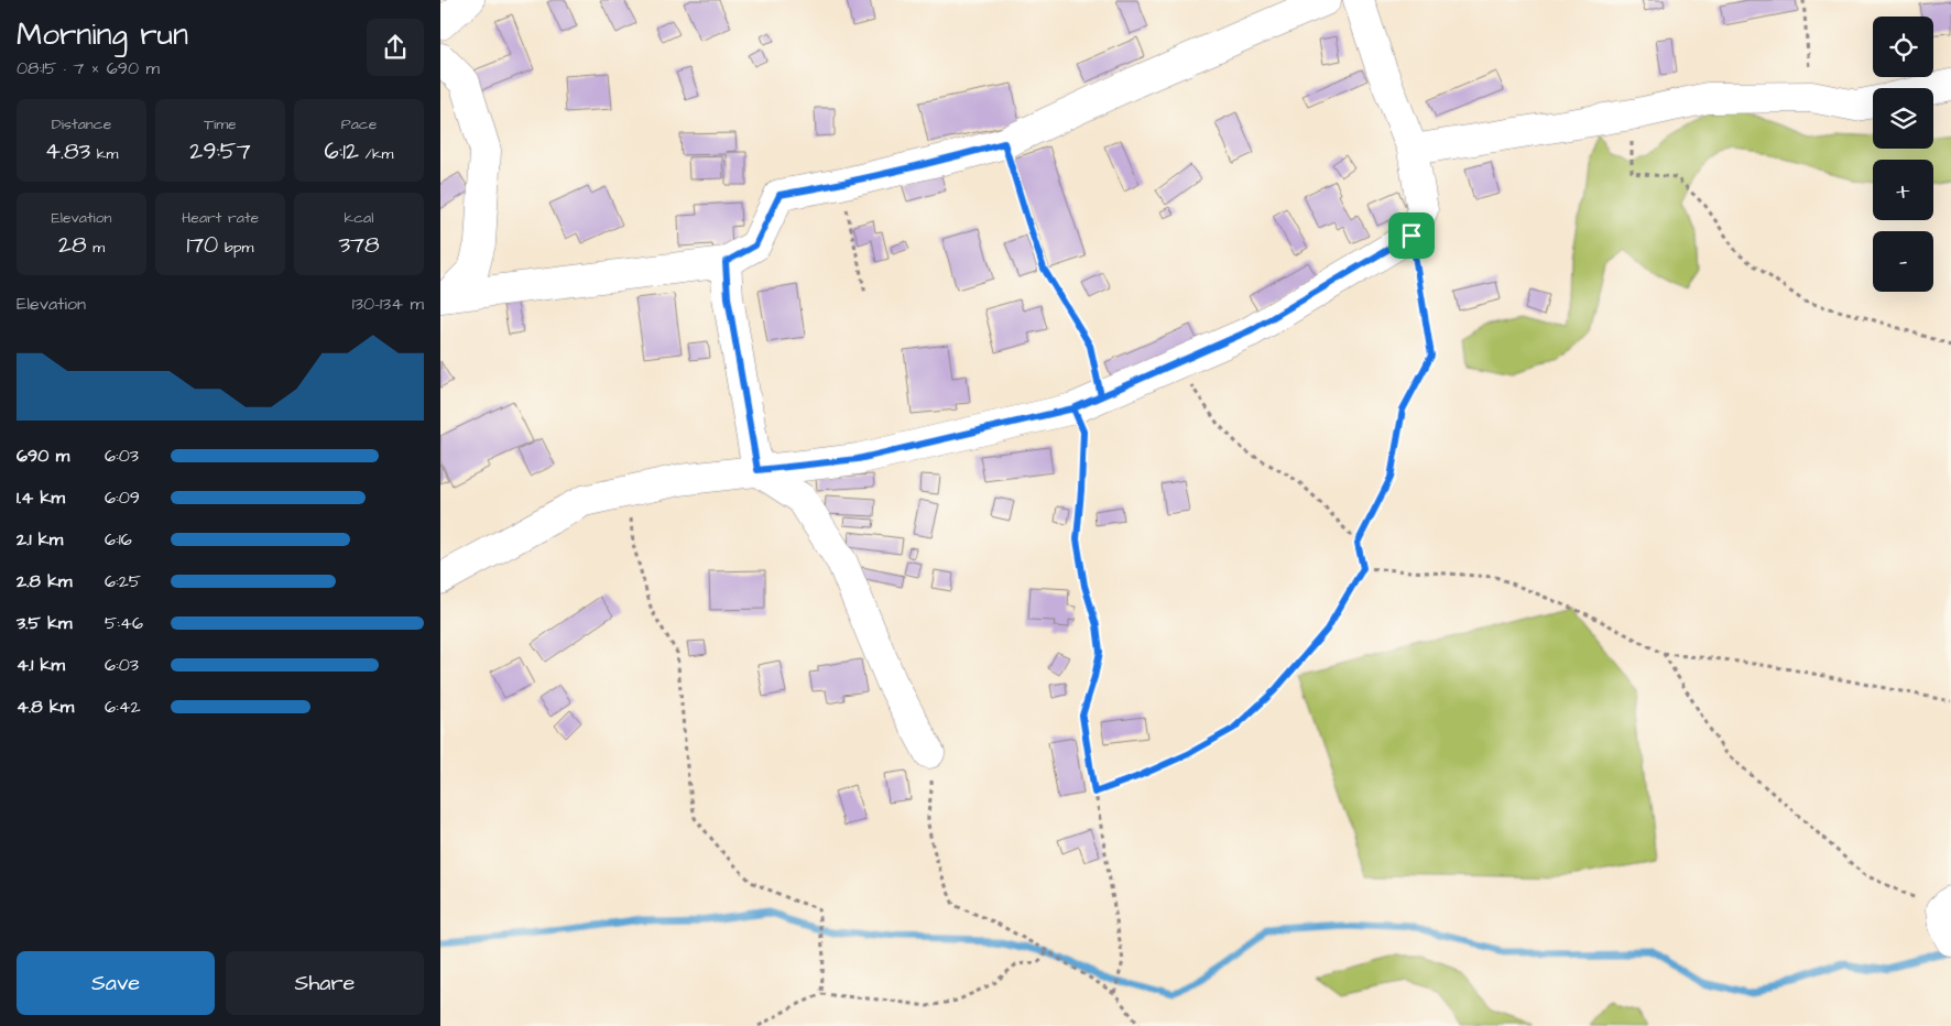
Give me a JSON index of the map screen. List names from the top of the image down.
{
  "page": {
    "heading": ["Morning run", "08:15 · 7 × 690 m"],
    "map_buttons": ["+", "−"],
    "stats": [
      ["Distance", "4.83 km"],
      ["Time", "29:57"],
      ["Pace", "6:12 /km"],
      ["Elevation", "28 m"],
      ["Heart rate", "170 bpm"],
      ["kcal", "378"]
    ],
    "chart": ["Elevation", "130–134 m"],
    "list": [
      {
        "name": "690 m",
        "note": "6:03"
      },
      {
        "name": "1.4 km",
        "note": "6:09"
      },
      {
        "name": "2.1 km",
        "note": "6:16"
      },
      {
        "name": "2.8 km",
        "note": "6:25"
      },
      {
        "name": "3.5 km",
        "note": "5:46"
      },
      {
        "name": "4.1 km",
        "note": "6:03"
      },
      {
        "name": "4.8 km",
        "note": "6:42"
      }
    ],
    "buttons": ["Save", "Share"]
  }
}
